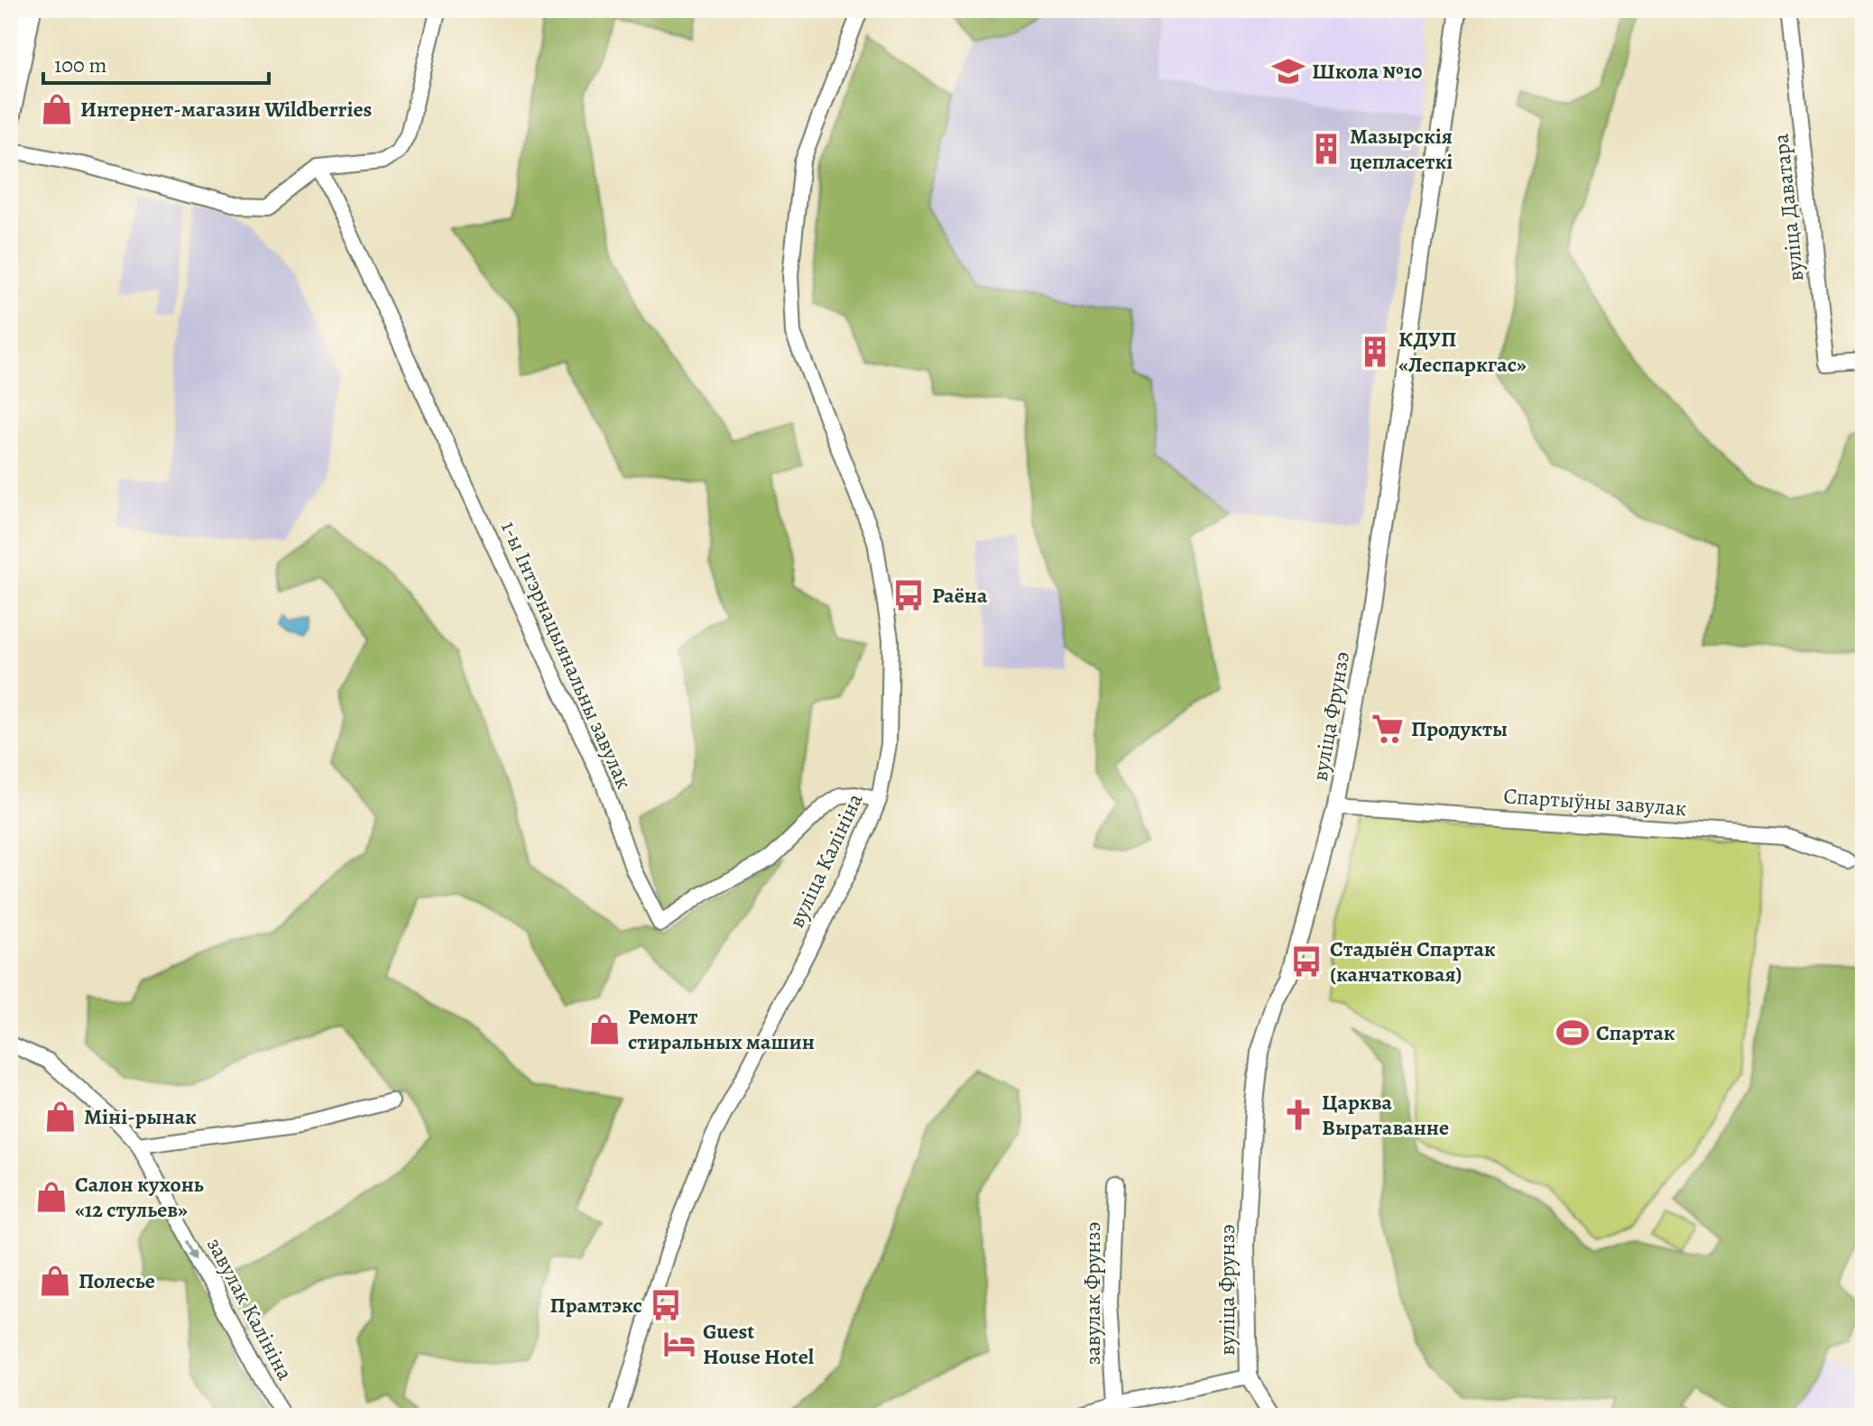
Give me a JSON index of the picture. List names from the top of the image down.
{
  "streets": {
    "street": [
      "вуліца Даватара",
      "1-ы Інтэрнацыянальны завулак",
      "вуліца Фрунзэ",
      "Спартыўны завулак",
      "вуліца Калініна",
      "завулак Фрунзэ",
      "завулак Калініна"
    ]
  },
  "crossings": [
    ["1-ы Інтэрнацыянальны завулак", "вуліца Калініна"],
    ["вуліца Фрунзэ", "Спартыўны завулак"]
  ],
  "one_way": ["завулак Калініна"],
  "places": {
    "school or university": ["Школа №10"],
    "shop": [
      "Интернет-магазин Wildberries",
      "Ремонт стиральных машин",
      "Міні-рынак",
      "Салон кухонь «12 стульев»",
      "Полесье"
    ],
    "building": ["Мазырскія цепласеткі", "КДУП «Леспаркгас»"],
    "bus stop": ["Раёна", "Стадыён Спартак (канчатковая)", "Прамтэкс"],
    "supermarket": ["Продукты"],
    "sports": ["Спартак"],
    "church": ["Царква Выратаванне"],
    "hotel": ["Guest House Hotel"]
  },
  "scale_bar": "100 m"
}
